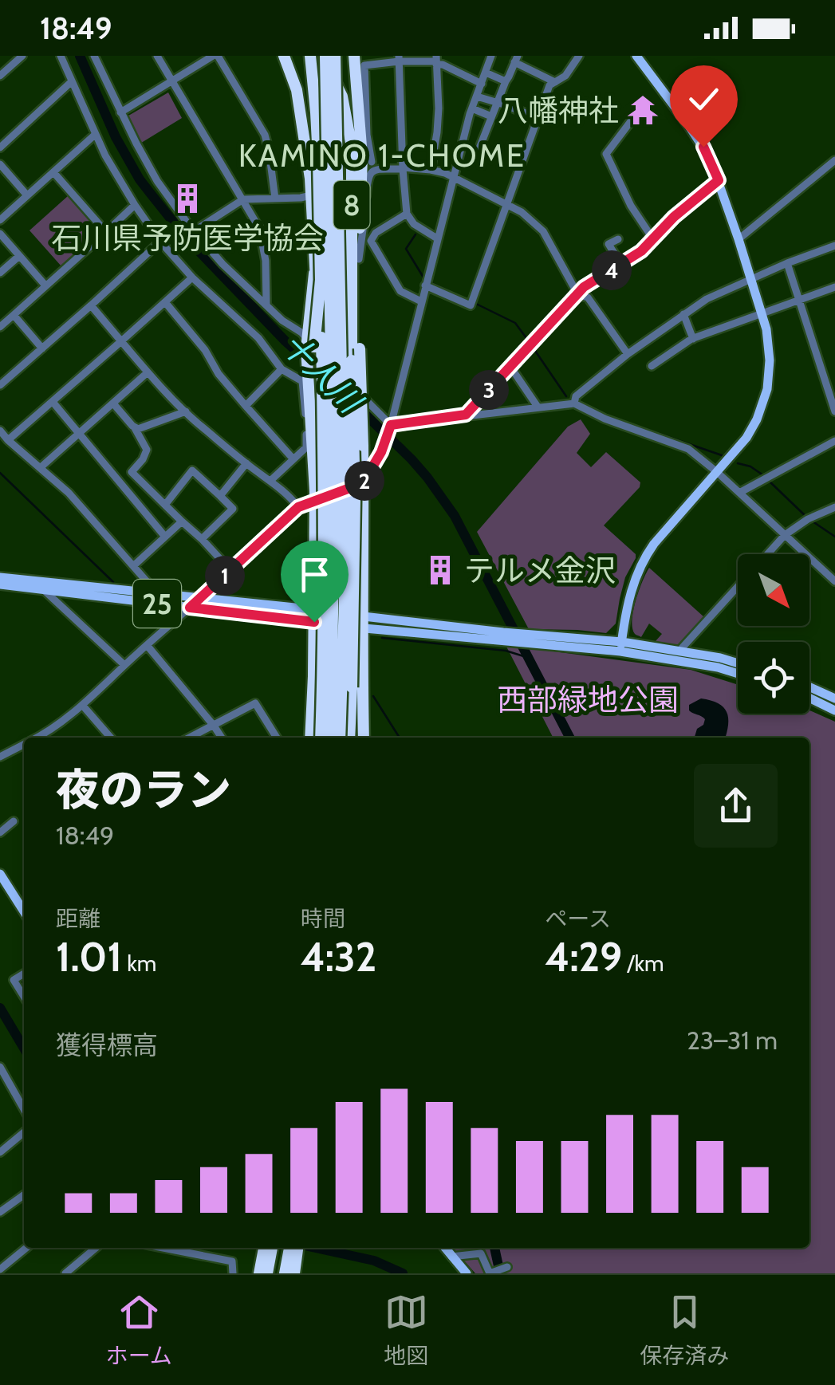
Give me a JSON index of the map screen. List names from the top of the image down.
{
  "streets": {
    "highway": ["8"],
    "main road": ["25"]
  },
  "crossings": [
    ["8", "25"]
  ],
  "districts": ["KAMINO 1-CHOME"],
  "water": ["十人川"],
  "parks": ["西部緑地公園"],
  "places": {
    "temple": ["八幡神社"],
    "building": ["石川県予防医学協会", "テルメ金沢"]
  },
  "north": "bottom right",
  "page": {
    "status": "18:49",
    "pins": [
      "4",
      "3",
      "2",
      "1"
    ],
    "heading": ["夜のラン", "18:49"],
    "stats": [
      ["距離", "1.01 km"],
      ["時間", "4:32"],
      ["ペース", "4:29 /km"]
    ],
    "chart": ["獲得標高", "23–31 m"],
    "tabs": ["ホーム", "地図", "保存済み"]
  }
}
